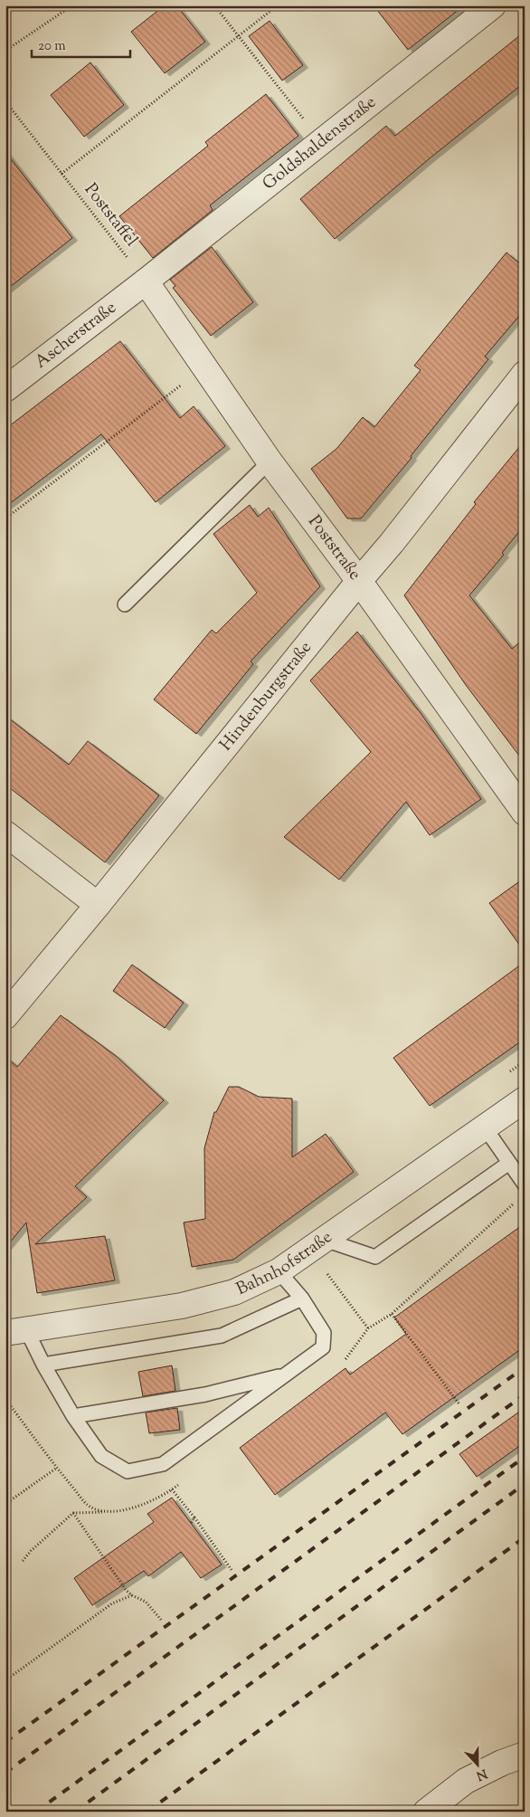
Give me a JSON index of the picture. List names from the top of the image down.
{
  "streets": {
    "street": [
      "Goldshaldenstraße",
      "Ascherstraße",
      "Poststraße",
      "Hindenburgstraße",
      "Bahnhofstraße"
    ],
    "path": ["Poststaffel"]
  },
  "crossings": [
    ["Goldshaldenstraße", "Ascherstraße"],
    ["Goldshaldenstraße", "Poststraße"],
    ["Ascherstraße", "Poststraße"],
    ["Poststraße", "Hindenburgstraße"]
  ],
  "scale_bar": "20 m",
  "north": "bottom"
}
